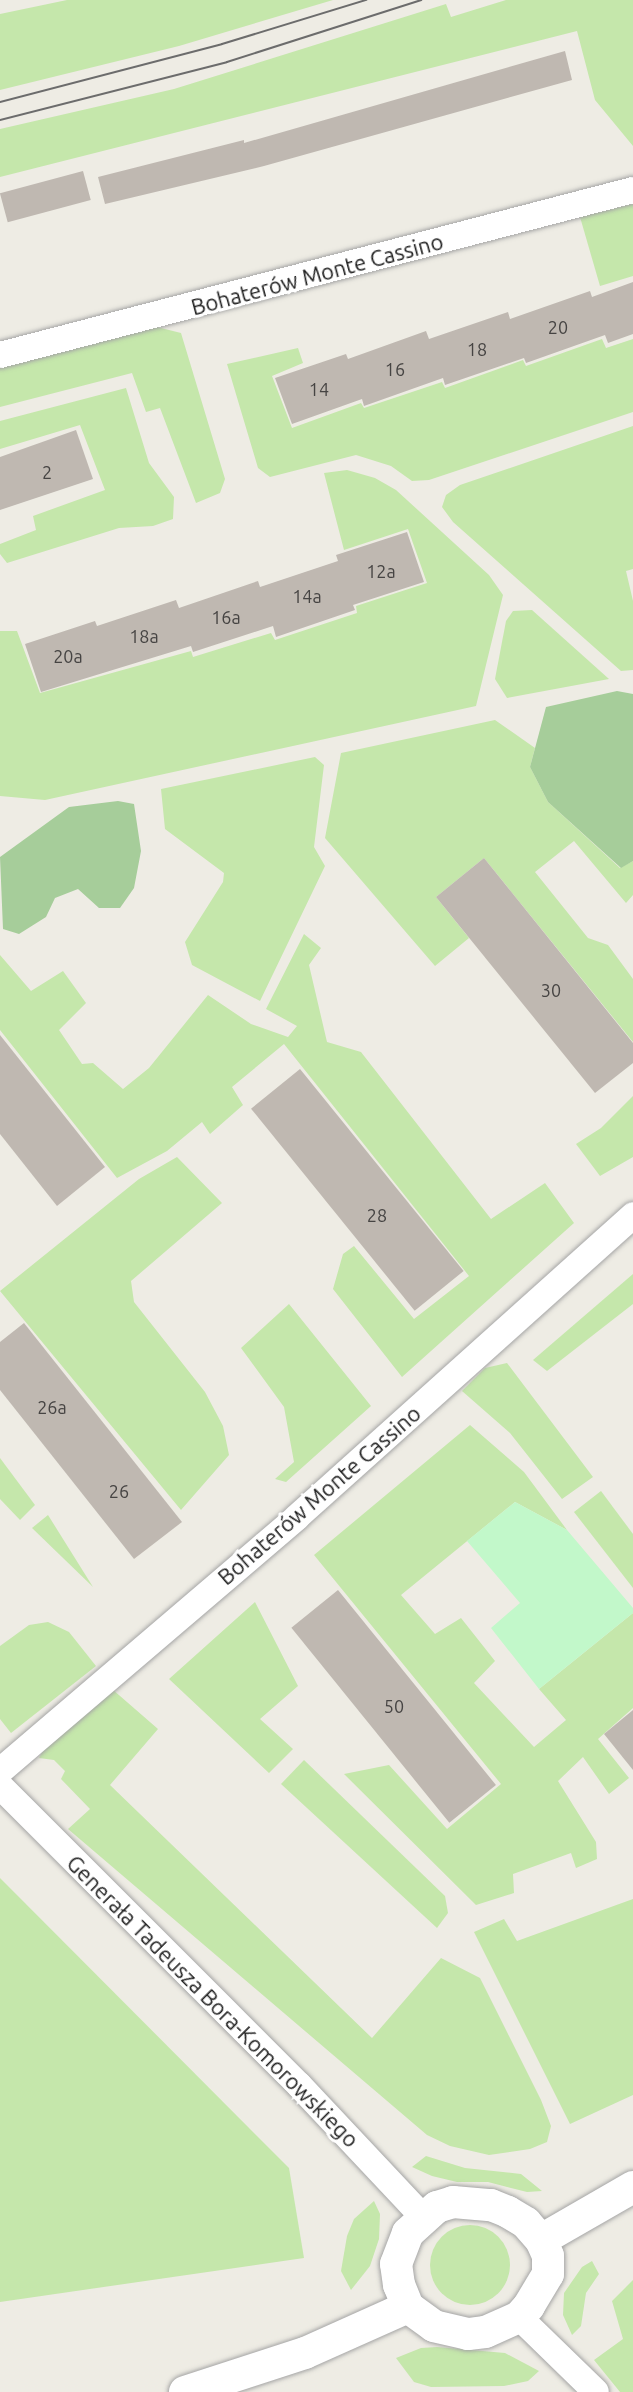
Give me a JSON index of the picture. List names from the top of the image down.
{
  "streets": {
    "street": ["Bohaterów Monte Cassino", "Generała Tadeusza Bora-Komorowskiego"]
  },
  "house_numbers": [
    "20",
    "18",
    "16",
    "14",
    "2",
    "12a",
    "14a",
    "16a",
    "18a",
    "20a",
    "30",
    "28",
    "26a",
    "26",
    "50"
  ]
}
